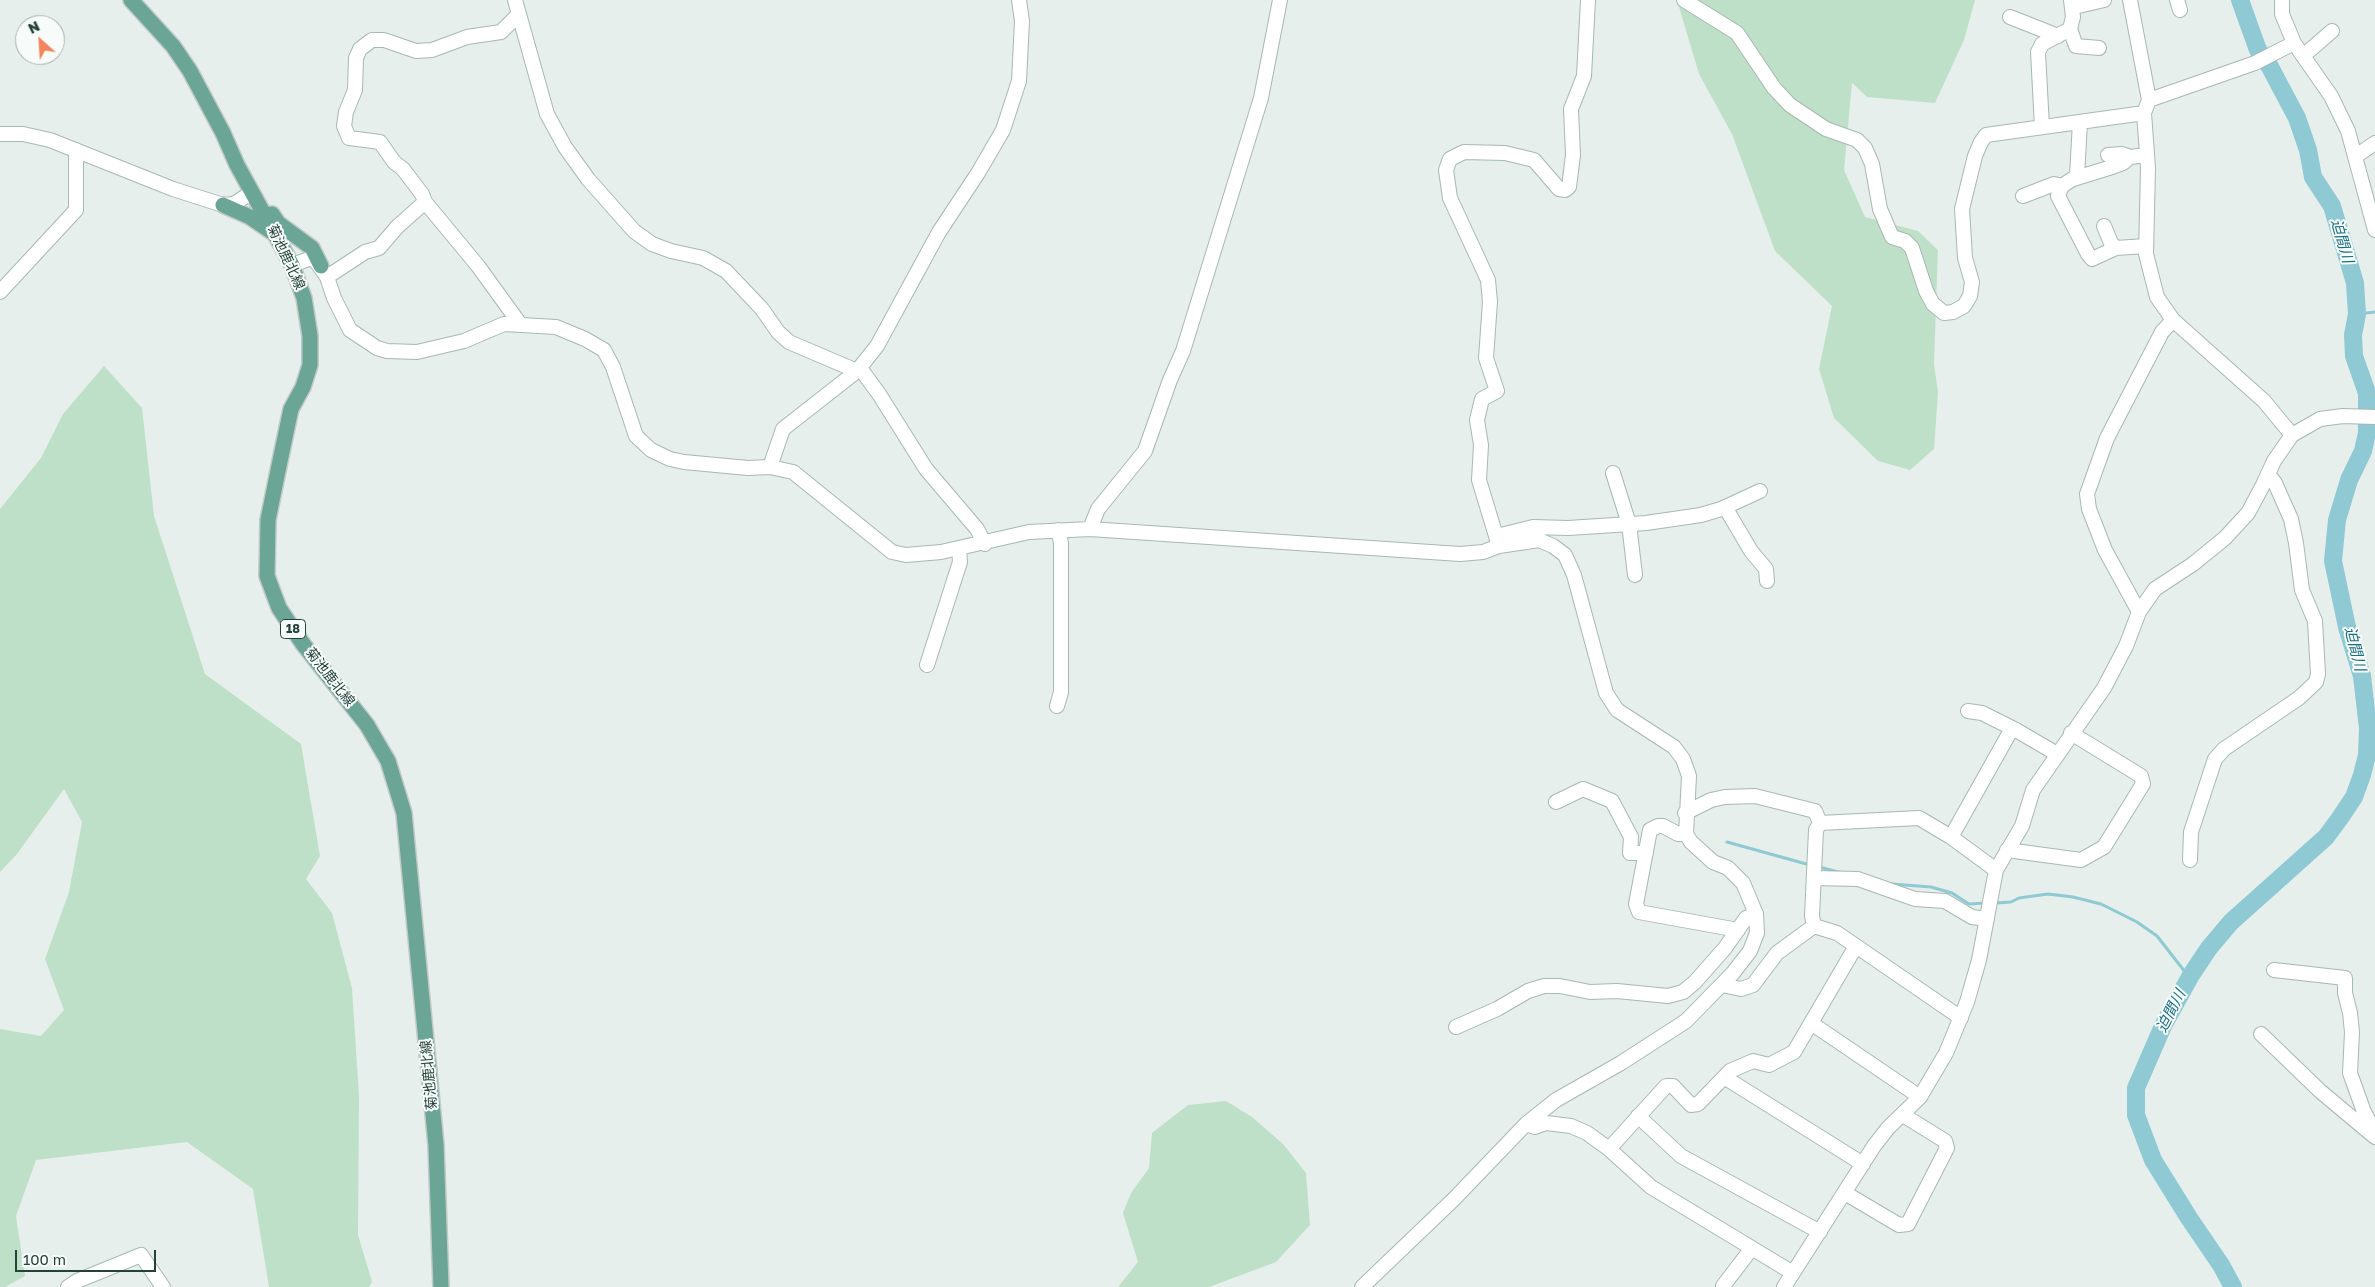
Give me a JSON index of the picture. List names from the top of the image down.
{
  "streets": {
    "main road": ["菊池鹿北線", "18"]
  },
  "water": ["迫間川"],
  "scale_bar": "100 m",
  "north": "top left"
}
